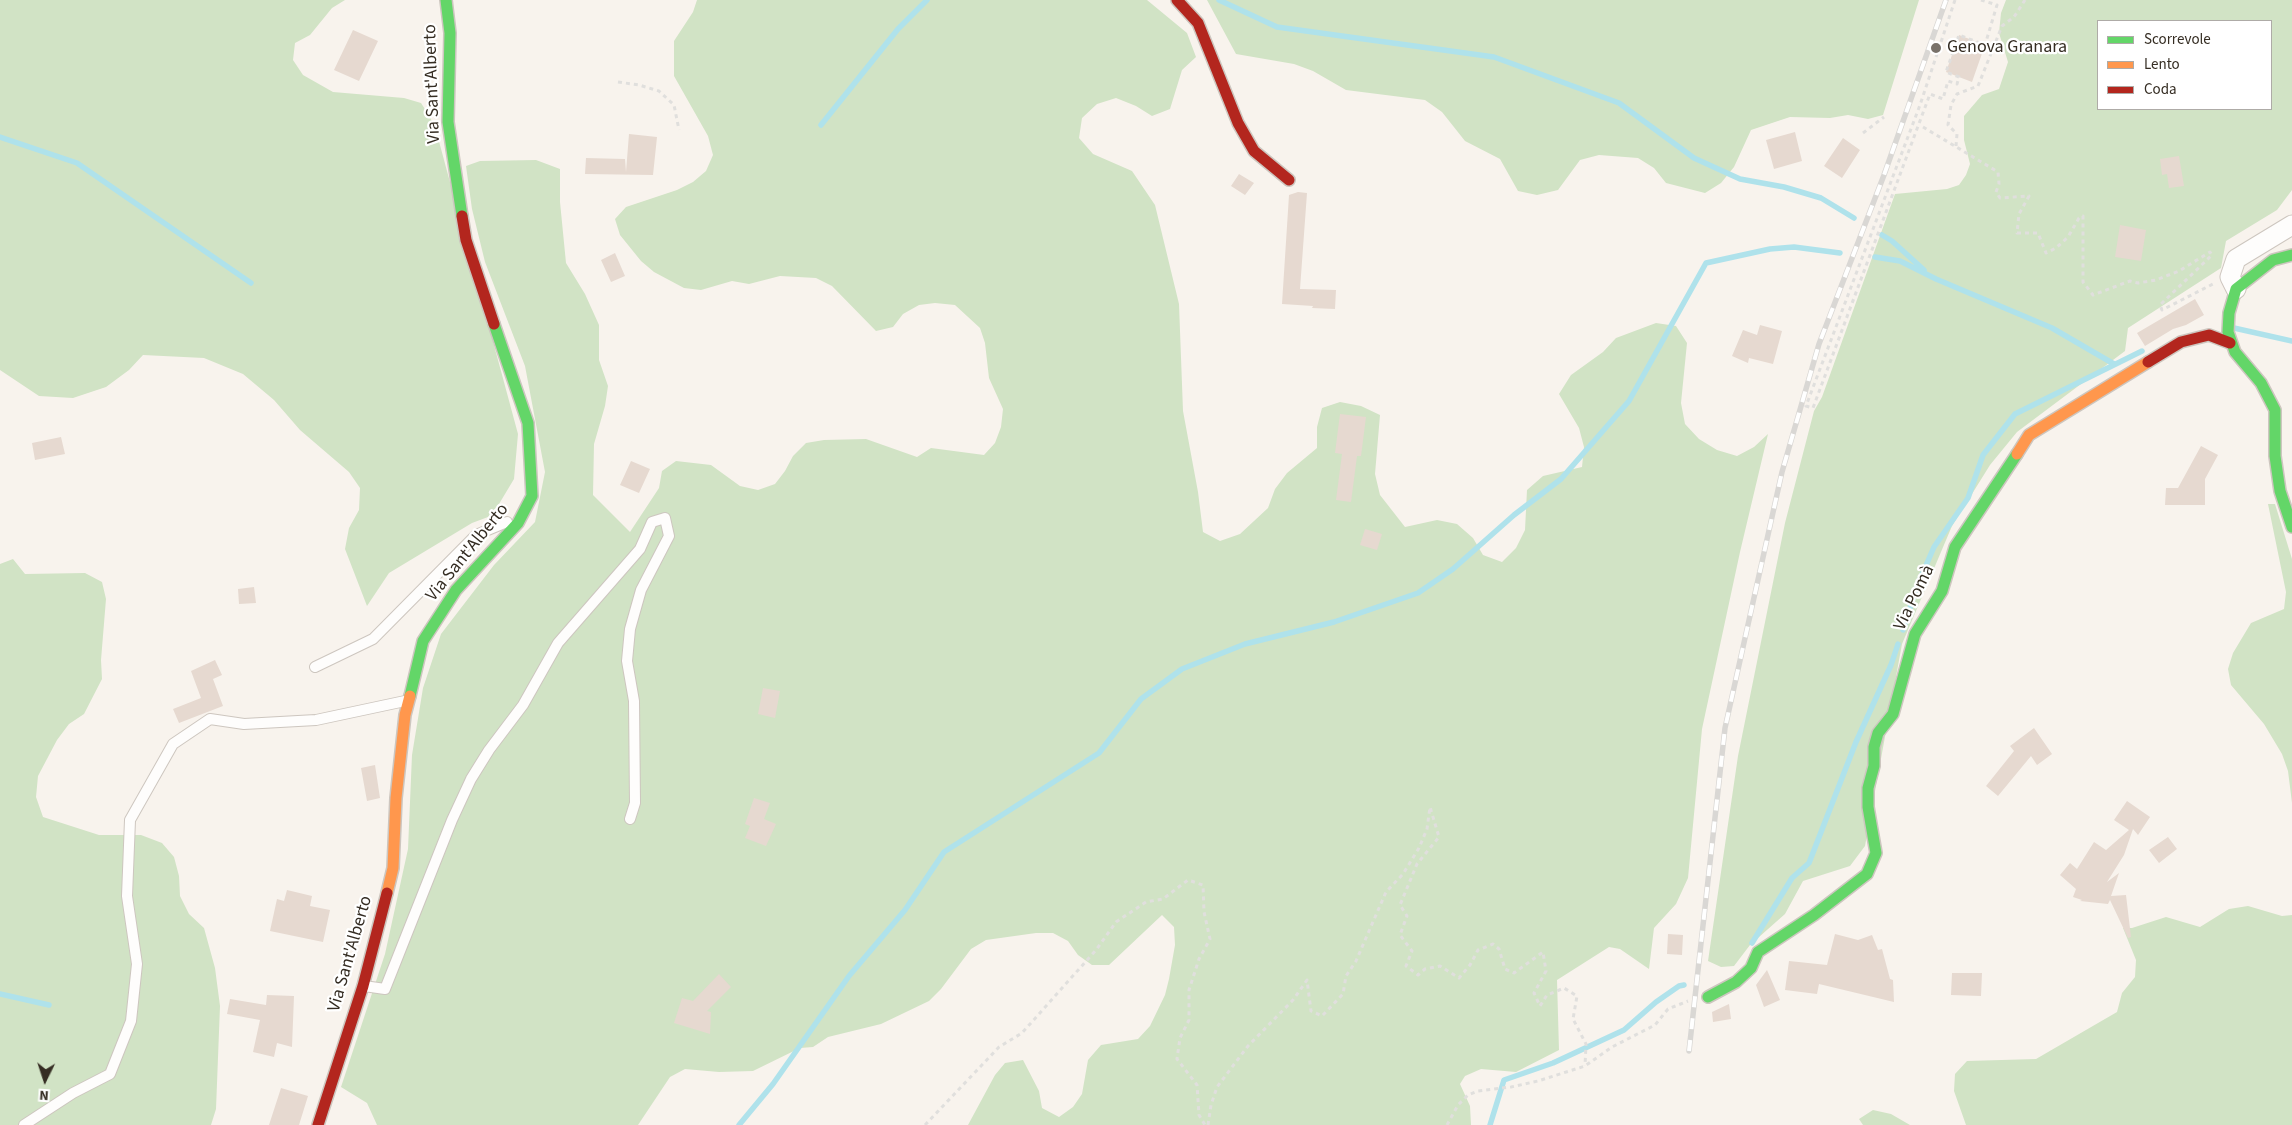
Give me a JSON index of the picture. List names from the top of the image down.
{
  "streets": {
    "street": ["Via Sant'Alberto", "Via Pomà"]
  },
  "places": ["Genova Granara"],
  "legend": ["Scorrevole", "Lento", "Coda"],
  "north": "bottom"
}
